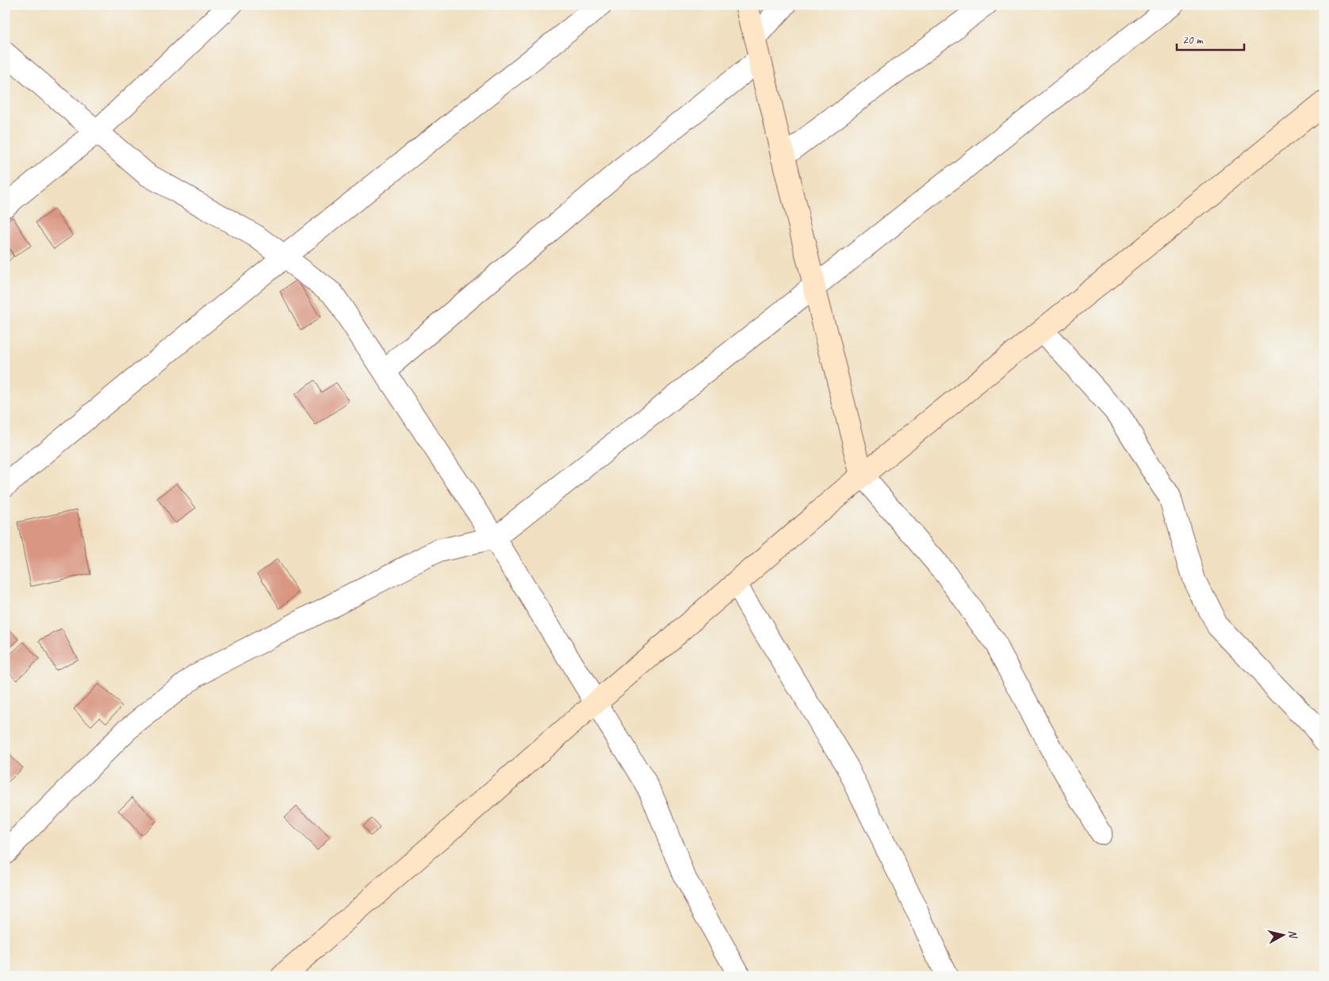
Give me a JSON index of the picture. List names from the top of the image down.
{
  "scale_bar": "20 m",
  "north": "right"
}
